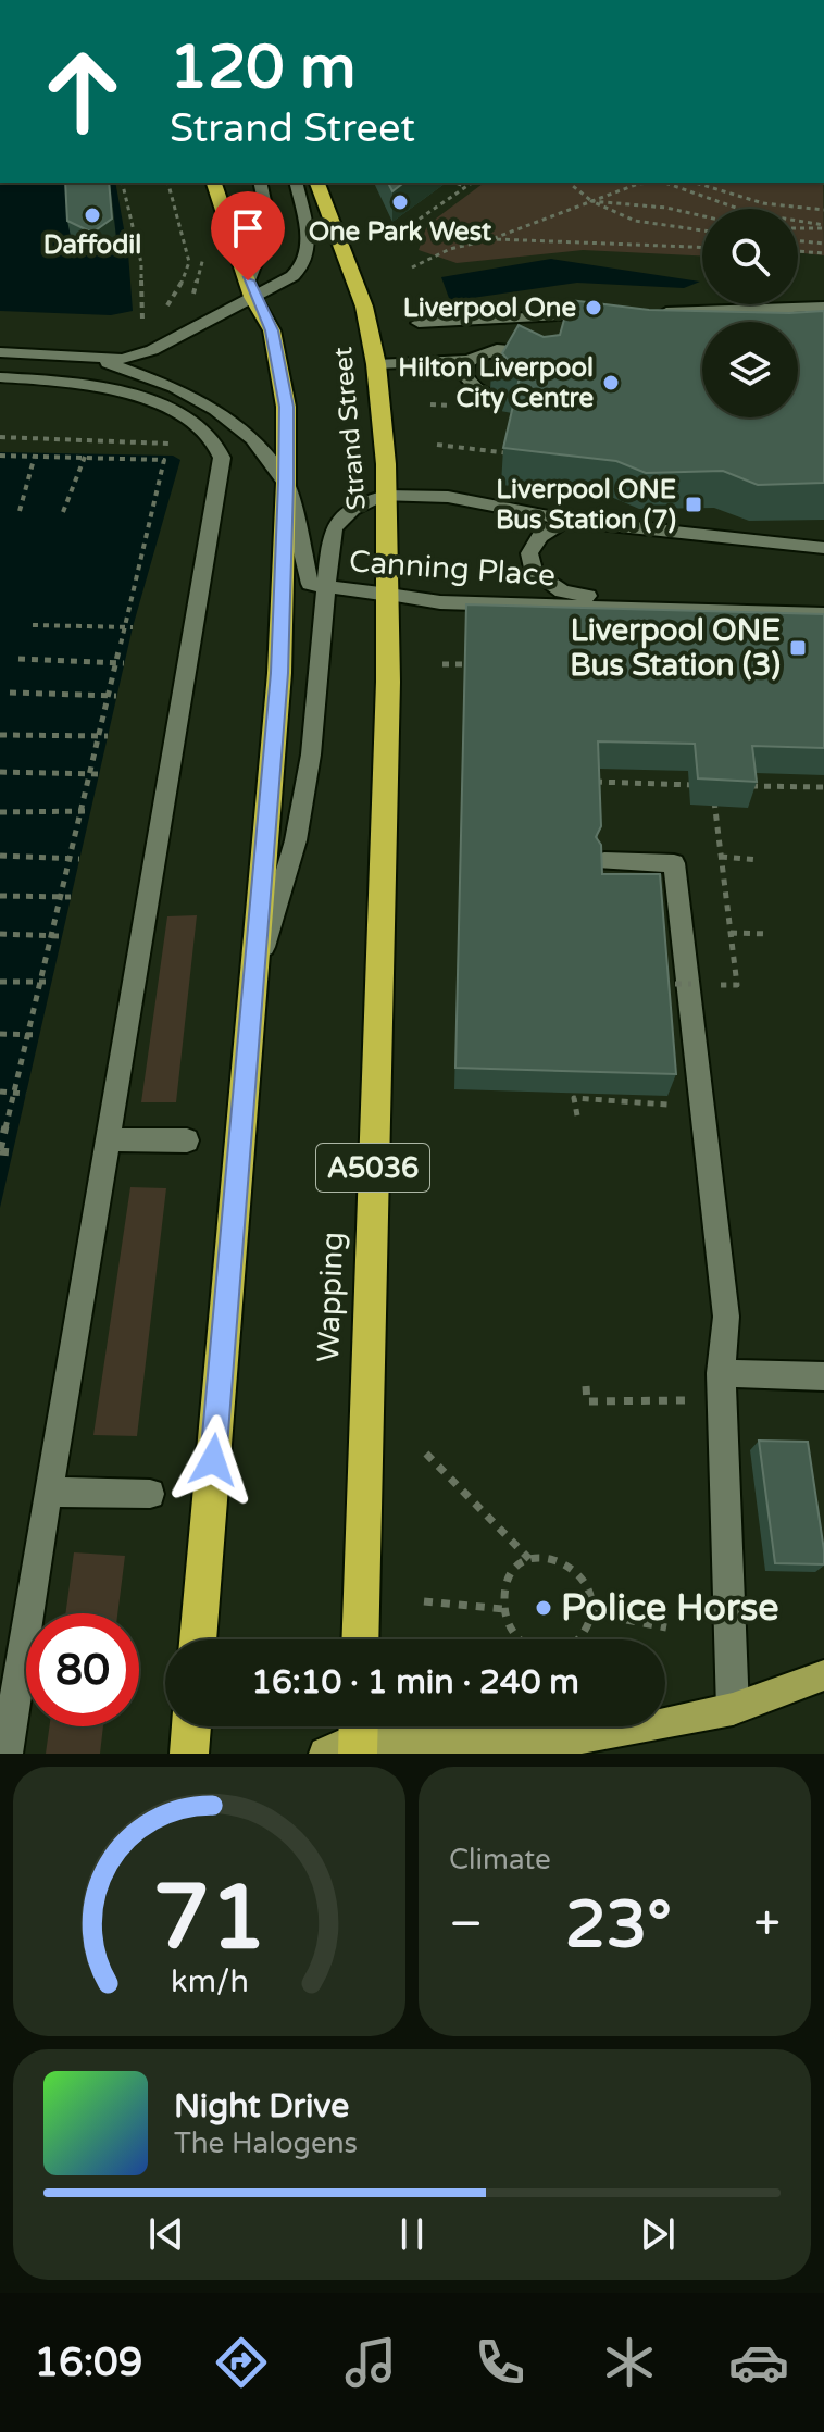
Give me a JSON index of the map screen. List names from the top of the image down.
{
  "streets": {
    "highway": ["Strand Street", "A5036", "Wapping"],
    "street": ["Canning Place"]
  },
  "crossings": [
    ["Strand Street", "Canning Place"],
    ["Strand Street", "Wapping"]
  ],
  "places": {
    "other": [
      "One Park West",
      "Daffodil",
      "Liverpool One",
      "Hilton Liverpool City Centre",
      "Police Horse"
    ],
    "transit": ["Liverpool ONE Bus Station (7)", "Liverpool ONE Bus Station (3)"]
  },
  "page": {
    "turn": ["120 m", "Strand Street"],
    "limit": "80",
    "trip": "16:10 · 1 min · 240 m",
    "tile": "Climate",
    "heat": ["−", "23°", "+"],
    "song": ["Night Drive", "The Halogens"],
    "tabs": "16:09",
    "gauge": ["71", "km/h"]
  }
}
